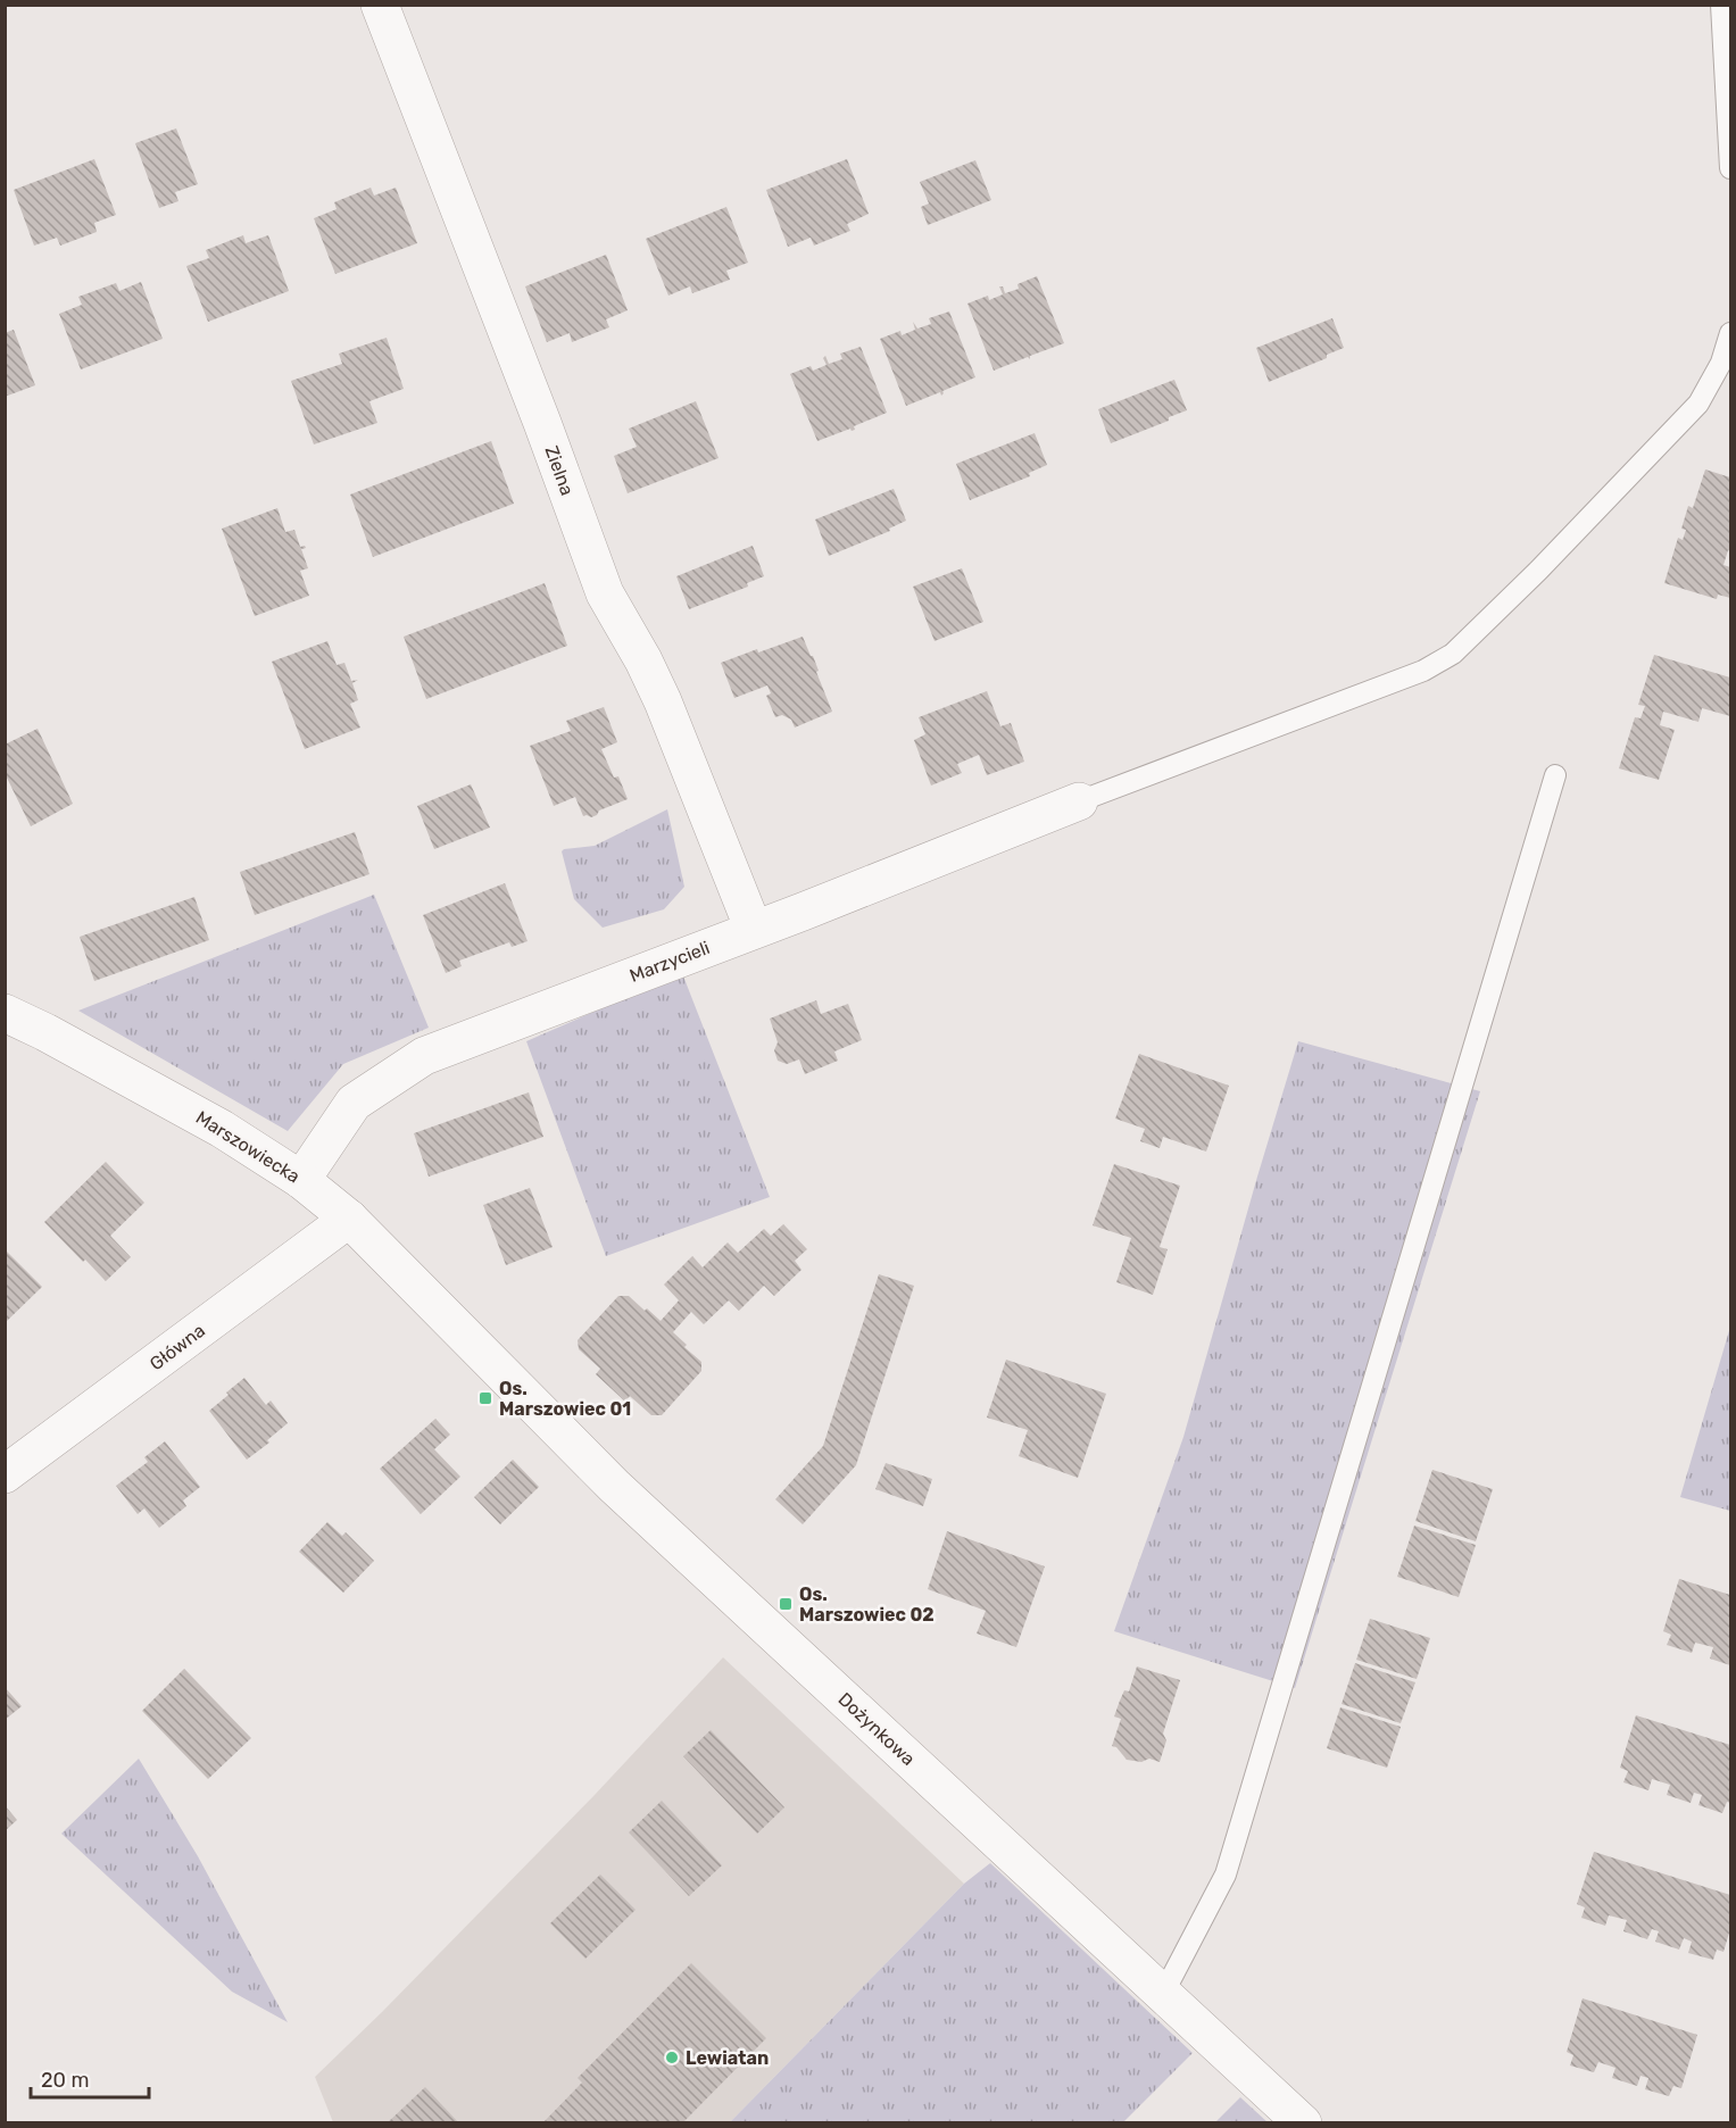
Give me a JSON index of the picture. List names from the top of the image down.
{
  "streets": {
    "street": [
      "Zielna",
      "Marzycieli",
      "Marszowiecka",
      "Główna",
      "Dożynkowa"
    ]
  },
  "crossings": [
    ["Zielna", "Marzycieli"],
    ["Marzycieli", "Marszowiecka"],
    ["Marszowiecka", "Główna"],
    ["Marszowiecka", "Dożynkowa"]
  ],
  "places": {
    "transit": ["Os. Marszowiec 01", "Os. Marszowiec 02"],
    "other": ["Lewiatan"]
  },
  "scale_bar": "20 m"
}
